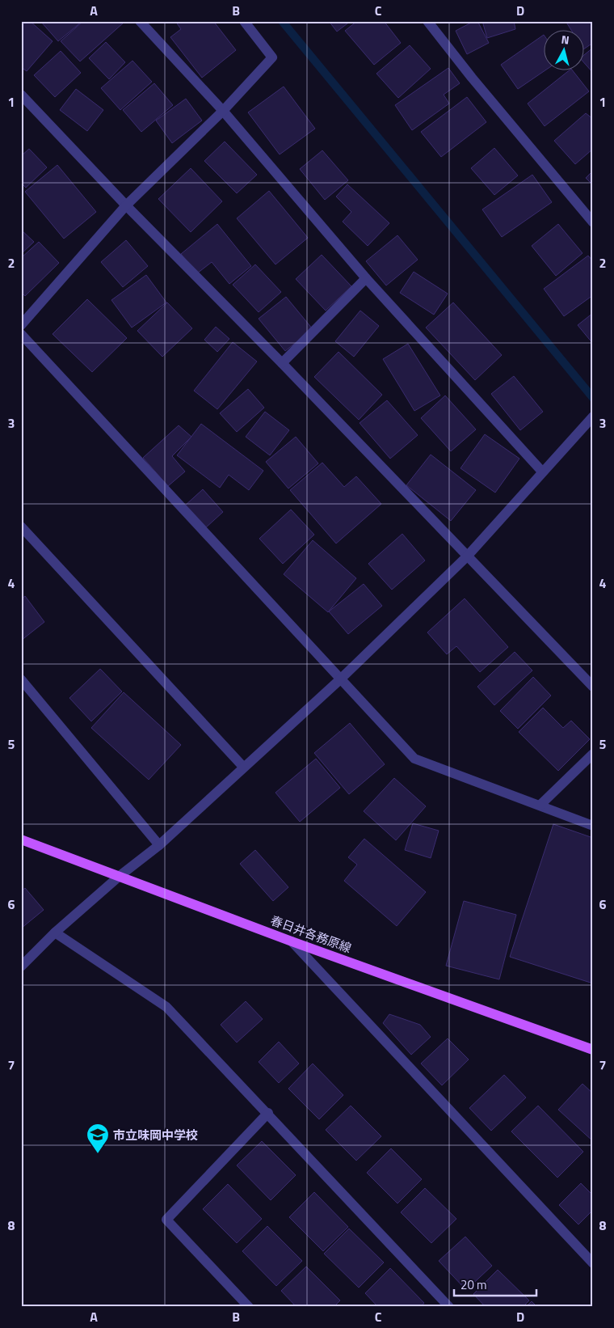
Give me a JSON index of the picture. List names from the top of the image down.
{
  "streets": {
    "main road": ["春日井各務原線"]
  },
  "places": {
    "school or university": ["市立味岡中学校"]
  },
  "scale_bar": "20 m",
  "north": "top",
  "grid": {
    "columns": [
      "A",
      "B",
      "C",
      "D"
    ],
    "rows": [
      "1",
      "2",
      "3",
      "4",
      "5",
      "6",
      "7",
      "8"
    ]
  }
}
